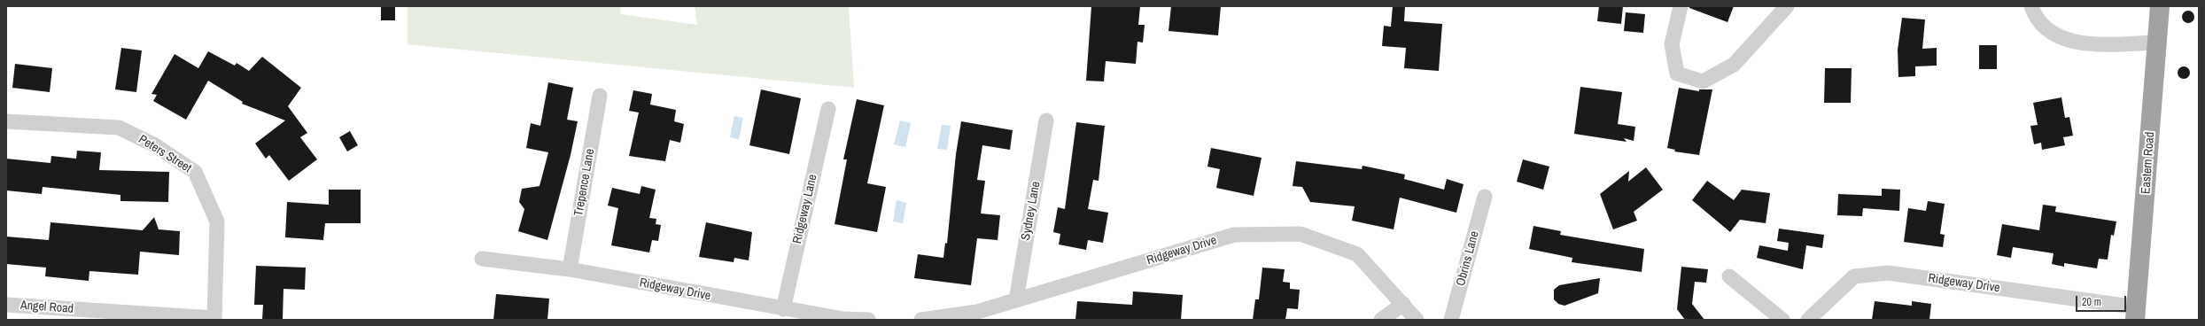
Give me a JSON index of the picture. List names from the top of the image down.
{
  "streets": {
    "highway": ["Eastern Road"],
    "street": [
      "Peters Street",
      "Trepence Lane",
      "Ridgeway Lane",
      "Sydney Lane",
      "Ridgeway Drive",
      "Obrins Lane",
      "Angel Road"
    ]
  },
  "crossings": [
    ["Peters Street", "Angel Road"],
    ["Eastern Road", "Ridgeway Drive"],
    ["Trepence Lane", "Ridgeway Drive"],
    ["Ridgeway Lane", "Ridgeway Drive"],
    ["Sydney Lane", "Ridgeway Drive"]
  ],
  "scale_bar": "20 m"
}
